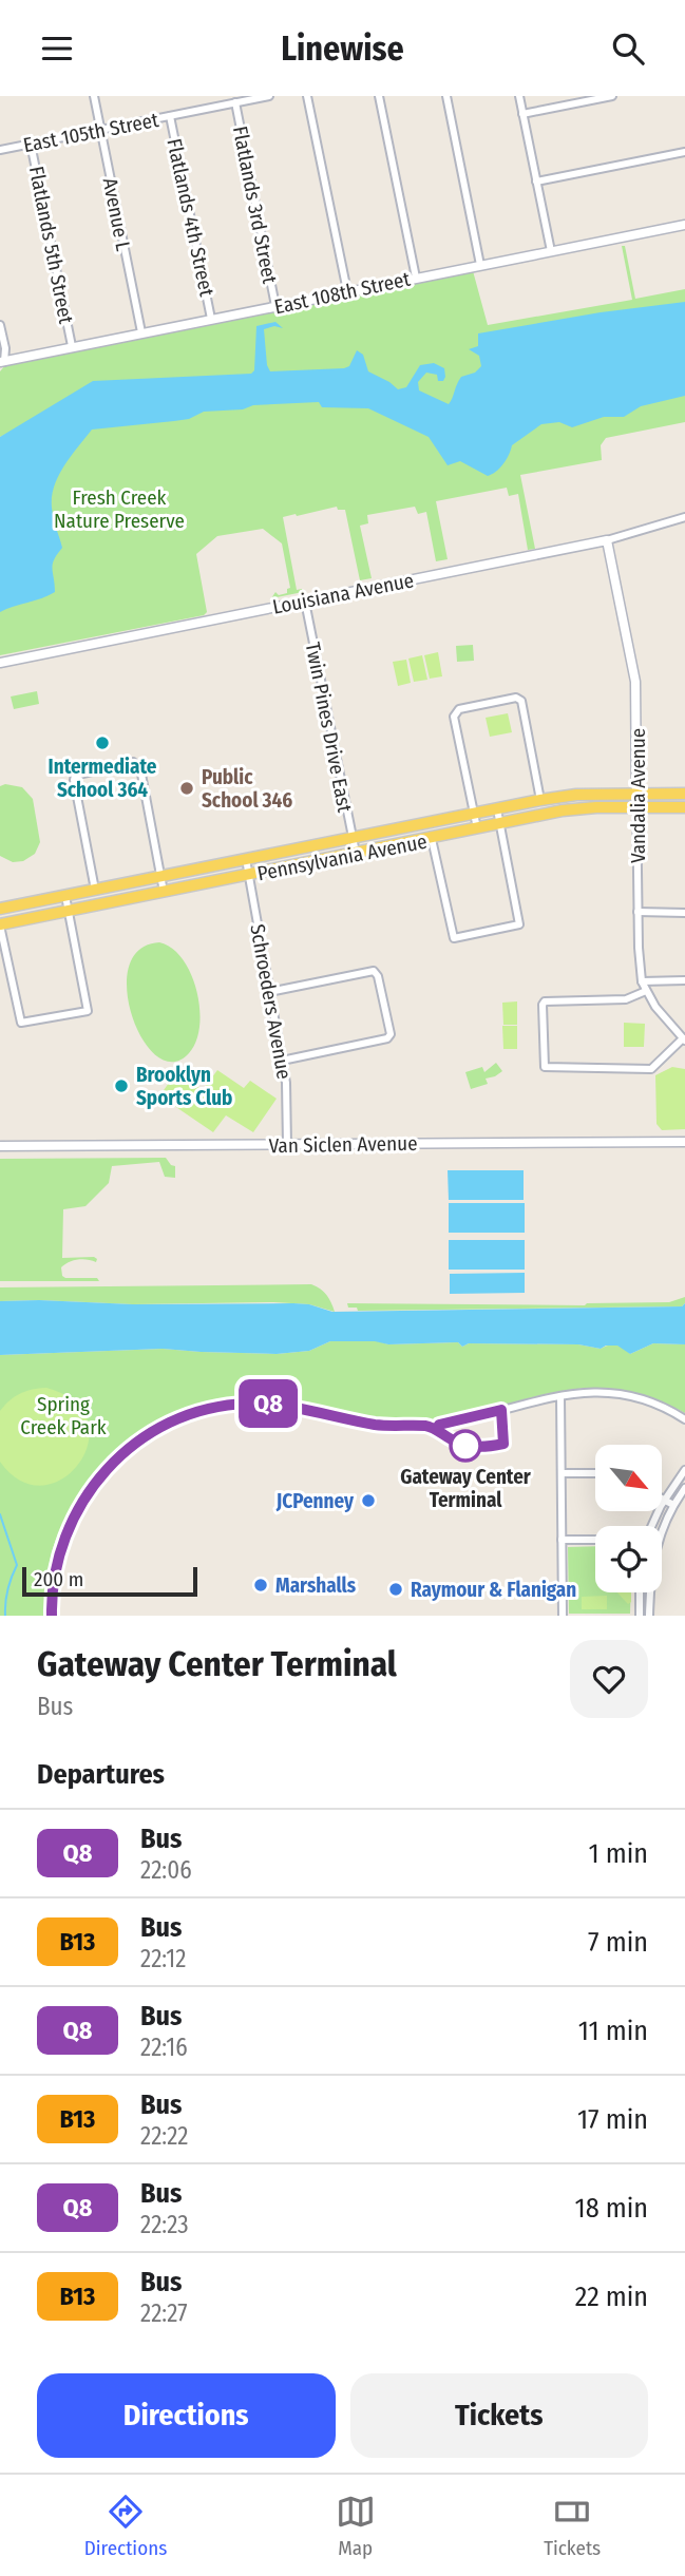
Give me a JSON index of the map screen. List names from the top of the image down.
{
  "streets": {
    "main road": ["Pennsylvania Avenue"],
    "street": [
      "East 105th Street",
      "Flatlands 3rd Street",
      "Avenue L",
      "Flatlands 4th Street",
      "Flatlands 5th Street",
      "East 108th Street",
      "Louisiana Avenue",
      "Twin Pines Drive East",
      "Vandalia Avenue",
      "Schroeders Avenue",
      "Van Siclen Avenue"
    ]
  },
  "crossings": [
    ["East 105th Street", "Flatlands 3rd Street"],
    ["East 105th Street", "Avenue L"],
    ["East 105th Street", "Flatlands 4th Street"],
    ["East 105th Street", "Flatlands 5th Street"],
    ["Flatlands 3rd Street", "East 108th Street"],
    ["Avenue L", "East 108th Street"],
    ["Flatlands 4th Street", "East 108th Street"],
    ["Flatlands 5th Street", "East 108th Street"],
    ["Louisiana Avenue", "Twin Pines Drive East"],
    ["Louisiana Avenue", "Vandalia Avenue"],
    ["Twin Pines Drive East", "Pennsylvania Avenue"],
    ["Vandalia Avenue", "Pennsylvania Avenue"],
    ["Pennsylvania Avenue", "Schroeders Avenue"],
    ["Schroeders Avenue", "Van Siclen Avenue"]
  ],
  "parks": ["Fresh Creek Nature Preserve", "Spring Creek Park"],
  "places": [
    "Intermediate School 364",
    "Public School 346",
    "Brooklyn Sports Club",
    "Gateway Center Terminal",
    "JCPenney",
    "Marshalls",
    "Raymour & Flanigan"
  ],
  "lines": ["bus line Q8"],
  "scale_bar": "200 m",
  "north": "bottom right",
  "page": {
    "header": "Linewise",
    "on_map": "Q8",
    "scale": "200 m",
    "heading": [
      ["Gateway Center Terminal", "Bus"],
      "Departures"
    ],
    "list": [
      {
        "mark": "Q8",
        "name": "Bus",
        "note": "22:06",
        "value": "1 min"
      },
      {
        "mark": "B13",
        "name": "Bus",
        "note": "22:12",
        "value": "7 min"
      },
      {
        "mark": "Q8",
        "name": "Bus",
        "note": "22:16",
        "value": "11 min"
      },
      {
        "mark": "B13",
        "name": "Bus",
        "note": "22:22",
        "value": "17 min"
      },
      {
        "mark": "Q8",
        "name": "Bus",
        "note": "22:23",
        "value": "18 min"
      },
      {
        "mark": "B13",
        "name": "Bus",
        "note": "22:27",
        "value": "22 min"
      }
    ],
    "buttons": ["Directions", "Tickets"],
    "tabs": ["Directions", "Map", "Tickets"]
  }
}
